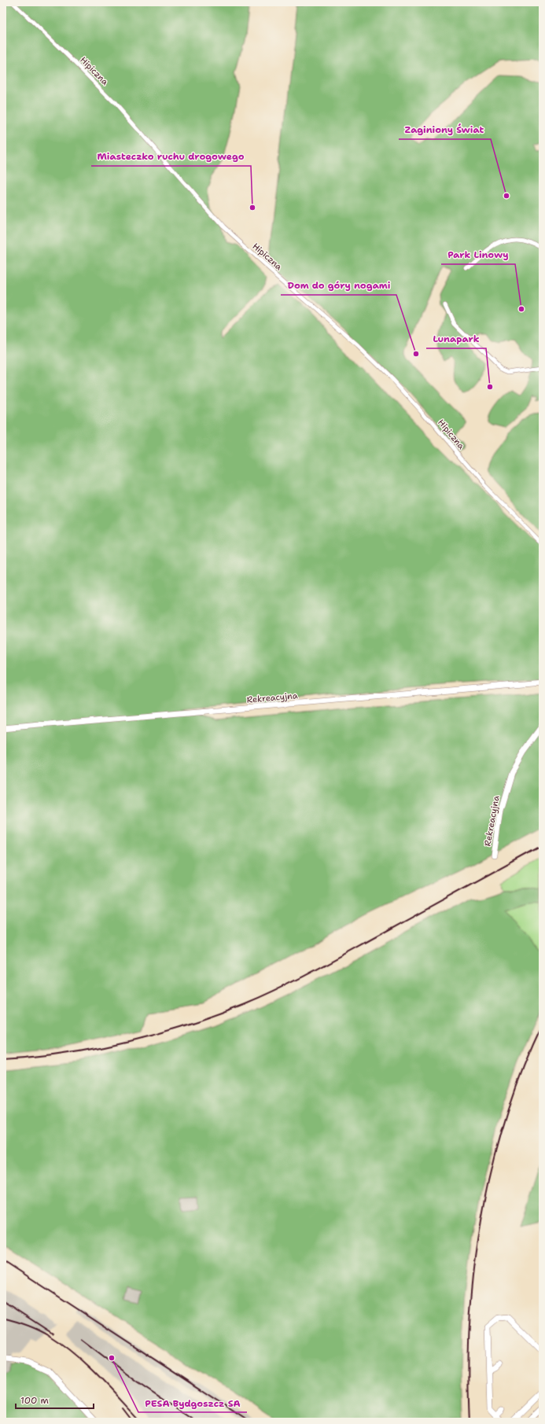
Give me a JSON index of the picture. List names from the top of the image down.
{
  "streets": {
    "street": ["Hipiczna", "Rekreacyjna"]
  },
  "places": [
    "Zaginiony Świat",
    "Miasteczko ruchu drogowego",
    "Park Linowy",
    "Dom do góry nogami",
    "Lunapark",
    "PESA Bydgoszcz SA"
  ],
  "scale_bar": "100 m"
}
